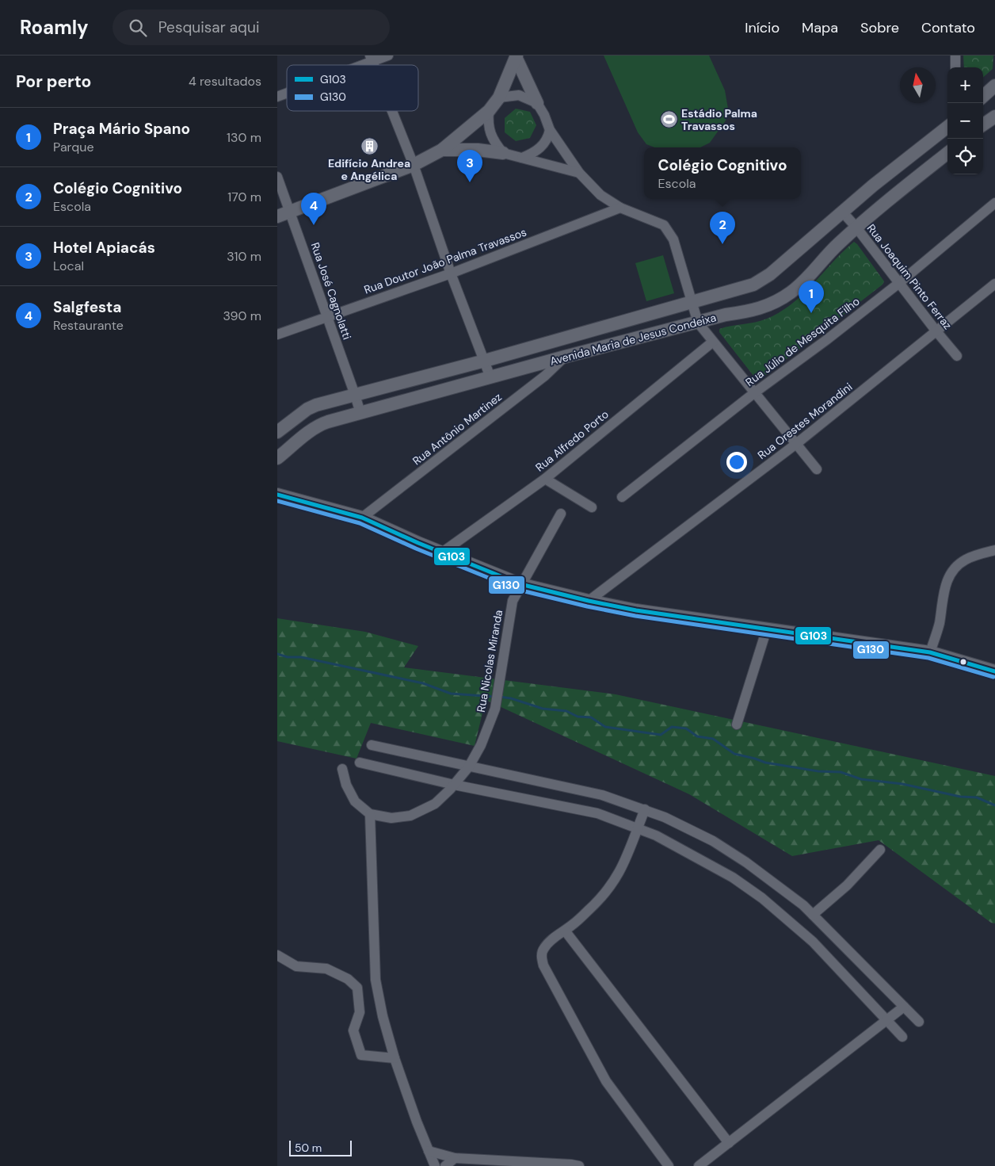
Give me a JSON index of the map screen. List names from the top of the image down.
{
  "streets": {
    "main road": ["Avenida Maria de Jesus Condeixa"],
    "street": [
      "Rua Doutor João Palma Travassos",
      "Rua Joaquim Pinto Ferraz",
      "Rua José Cagnolatti",
      "Rua Júlio de Mesquita Filho",
      "Rua Orestes Morandini",
      "Rua Antônio Martinez",
      "Rua Alfredo Porto",
      "Rua Nicolas Miranda"
    ]
  },
  "crossings": [
    ["Rua Doutor João Palma Travassos", "Rua José Cagnolatti"],
    ["Rua Joaquim Pinto Ferraz", "Avenida Maria de Jesus Condeixa"],
    ["Rua Joaquim Pinto Ferraz", "Rua Júlio de Mesquita Filho"],
    ["Rua Joaquim Pinto Ferraz", "Rua Orestes Morandini"],
    ["Rua José Cagnolatti", "Avenida Maria de Jesus Condeixa"],
    ["Avenida Maria de Jesus Condeixa", "Rua Antônio Martinez"]
  ],
  "places": {
    "sports": ["Estádio Palma Travassos"],
    "building": ["Edifício Andrea e Angélica"]
  },
  "lines": ["transit line G103", "transit line G130"],
  "legend": ["G103", "G130"],
  "scale_bar": "50 m",
  "north": "top",
  "page": {
    "header": "Roamly",
    "search": "Pesquisar aqui",
    "nav": [
      "Início",
      "Mapa",
      "Sobre",
      "Contato"
    ],
    "heading": ["Por perto", "4 resultados"],
    "map_buttons": ["+", "−"],
    "list": [
      {
        "mark": "1",
        "name": "Praça Mário Spano",
        "note": "Parque",
        "value": "130 m"
      },
      {
        "mark": "2",
        "name": "Colégio Cognitivo",
        "note": "Escola",
        "value": "170 m"
      },
      {
        "mark": "3",
        "name": "Hotel Apiacás",
        "note": "Local",
        "value": "310 m"
      },
      {
        "mark": "4",
        "name": "Salgfesta",
        "note": "Restaurante",
        "value": "390 m"
      }
    ],
    "popup": ["Colégio Cognitivo", "Escola"],
    "pins": [
      "3",
      "4",
      "2",
      "1"
    ],
    "scale": "50 m"
  }
}
